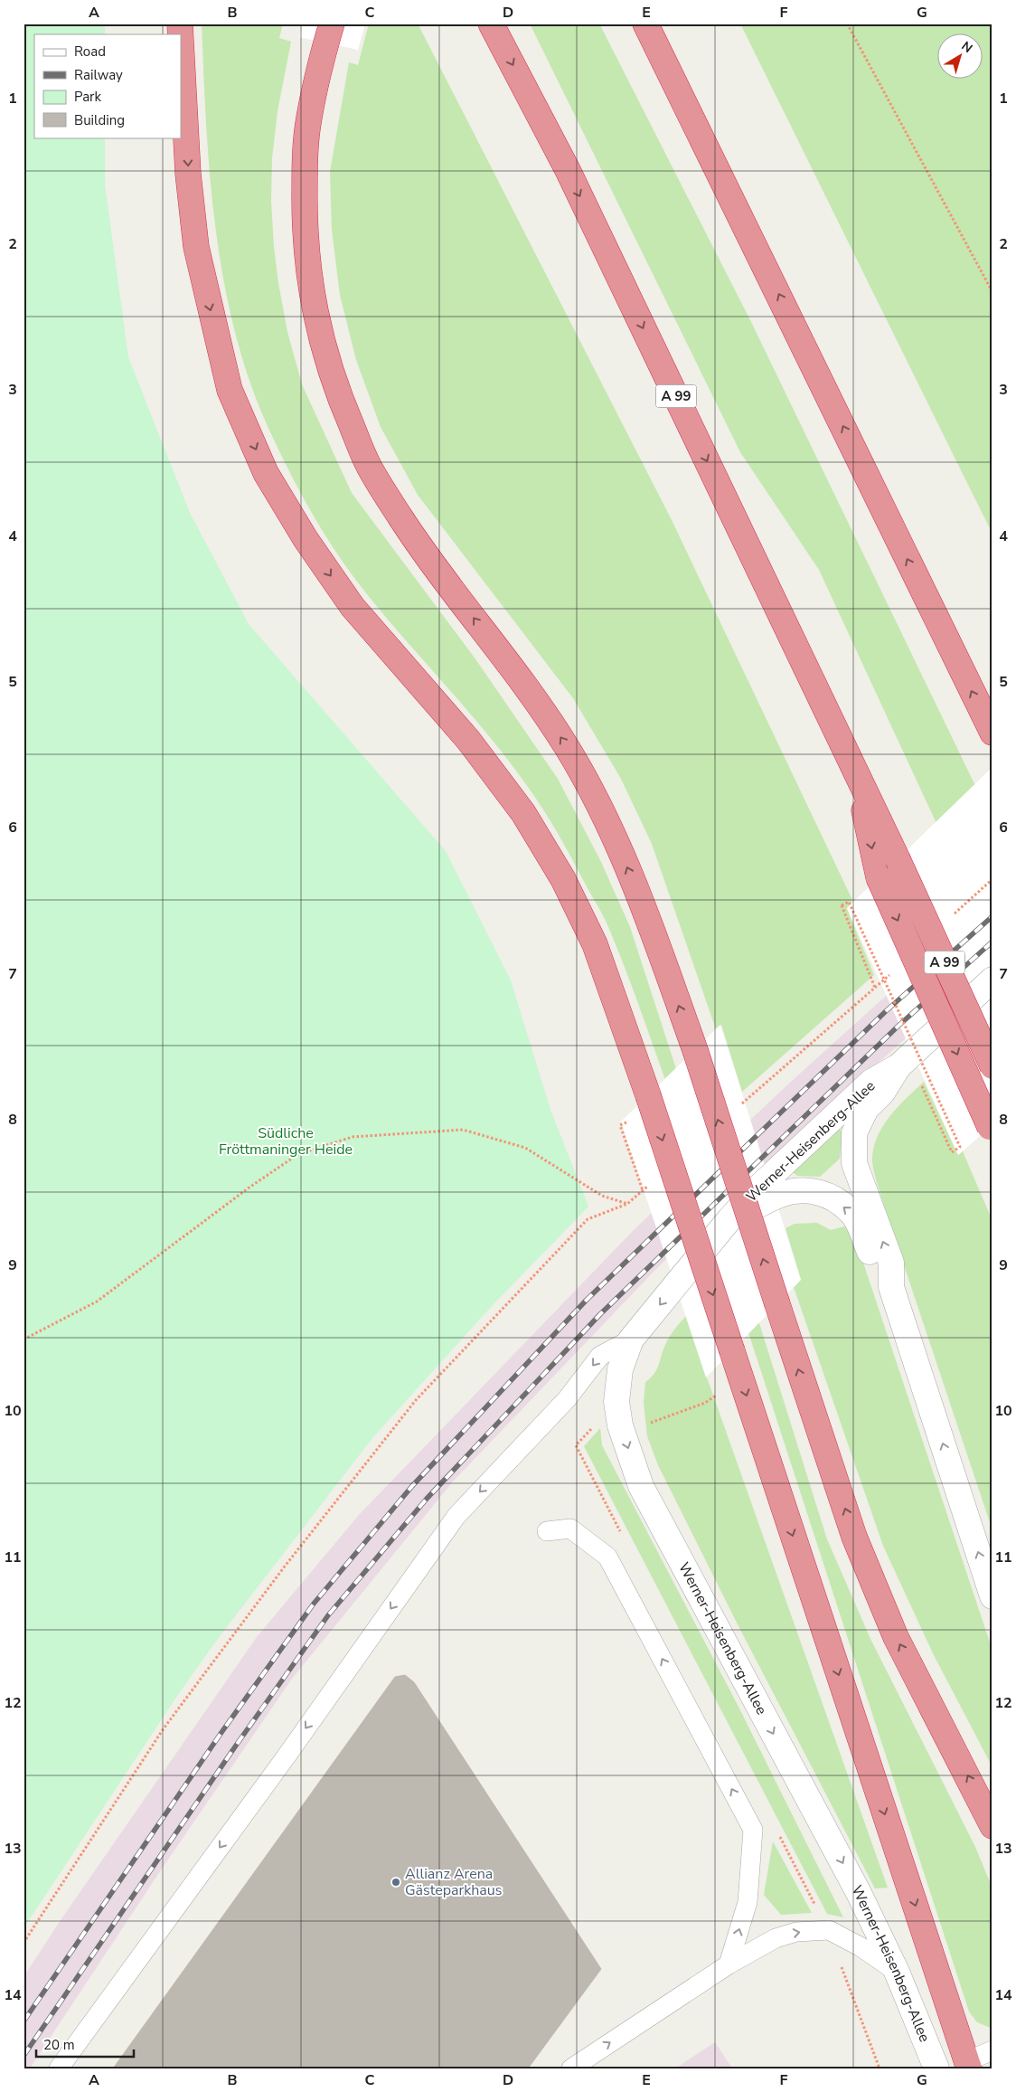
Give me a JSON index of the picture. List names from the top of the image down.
{
  "streets": {
    "highway": ["A 99"],
    "street": ["Werner-Heisenberg-Allee"]
  },
  "parks": ["Südliche Fröttmaninger Heide"],
  "places": ["Allianz Arena Gästeparkhaus"],
  "legend": [
    "Road",
    "Railway",
    "Park",
    "Building"
  ],
  "scale_bar": "20 m",
  "north": "top right",
  "grid": {
    "columns": [
      "A",
      "B",
      "C",
      "D",
      "E",
      "F",
      "G"
    ],
    "rows": [
      "1",
      "2",
      "3",
      "4",
      "5",
      "6",
      "7",
      "8",
      "9",
      "10",
      "11",
      "12",
      "13",
      "14"
    ]
  }
}
